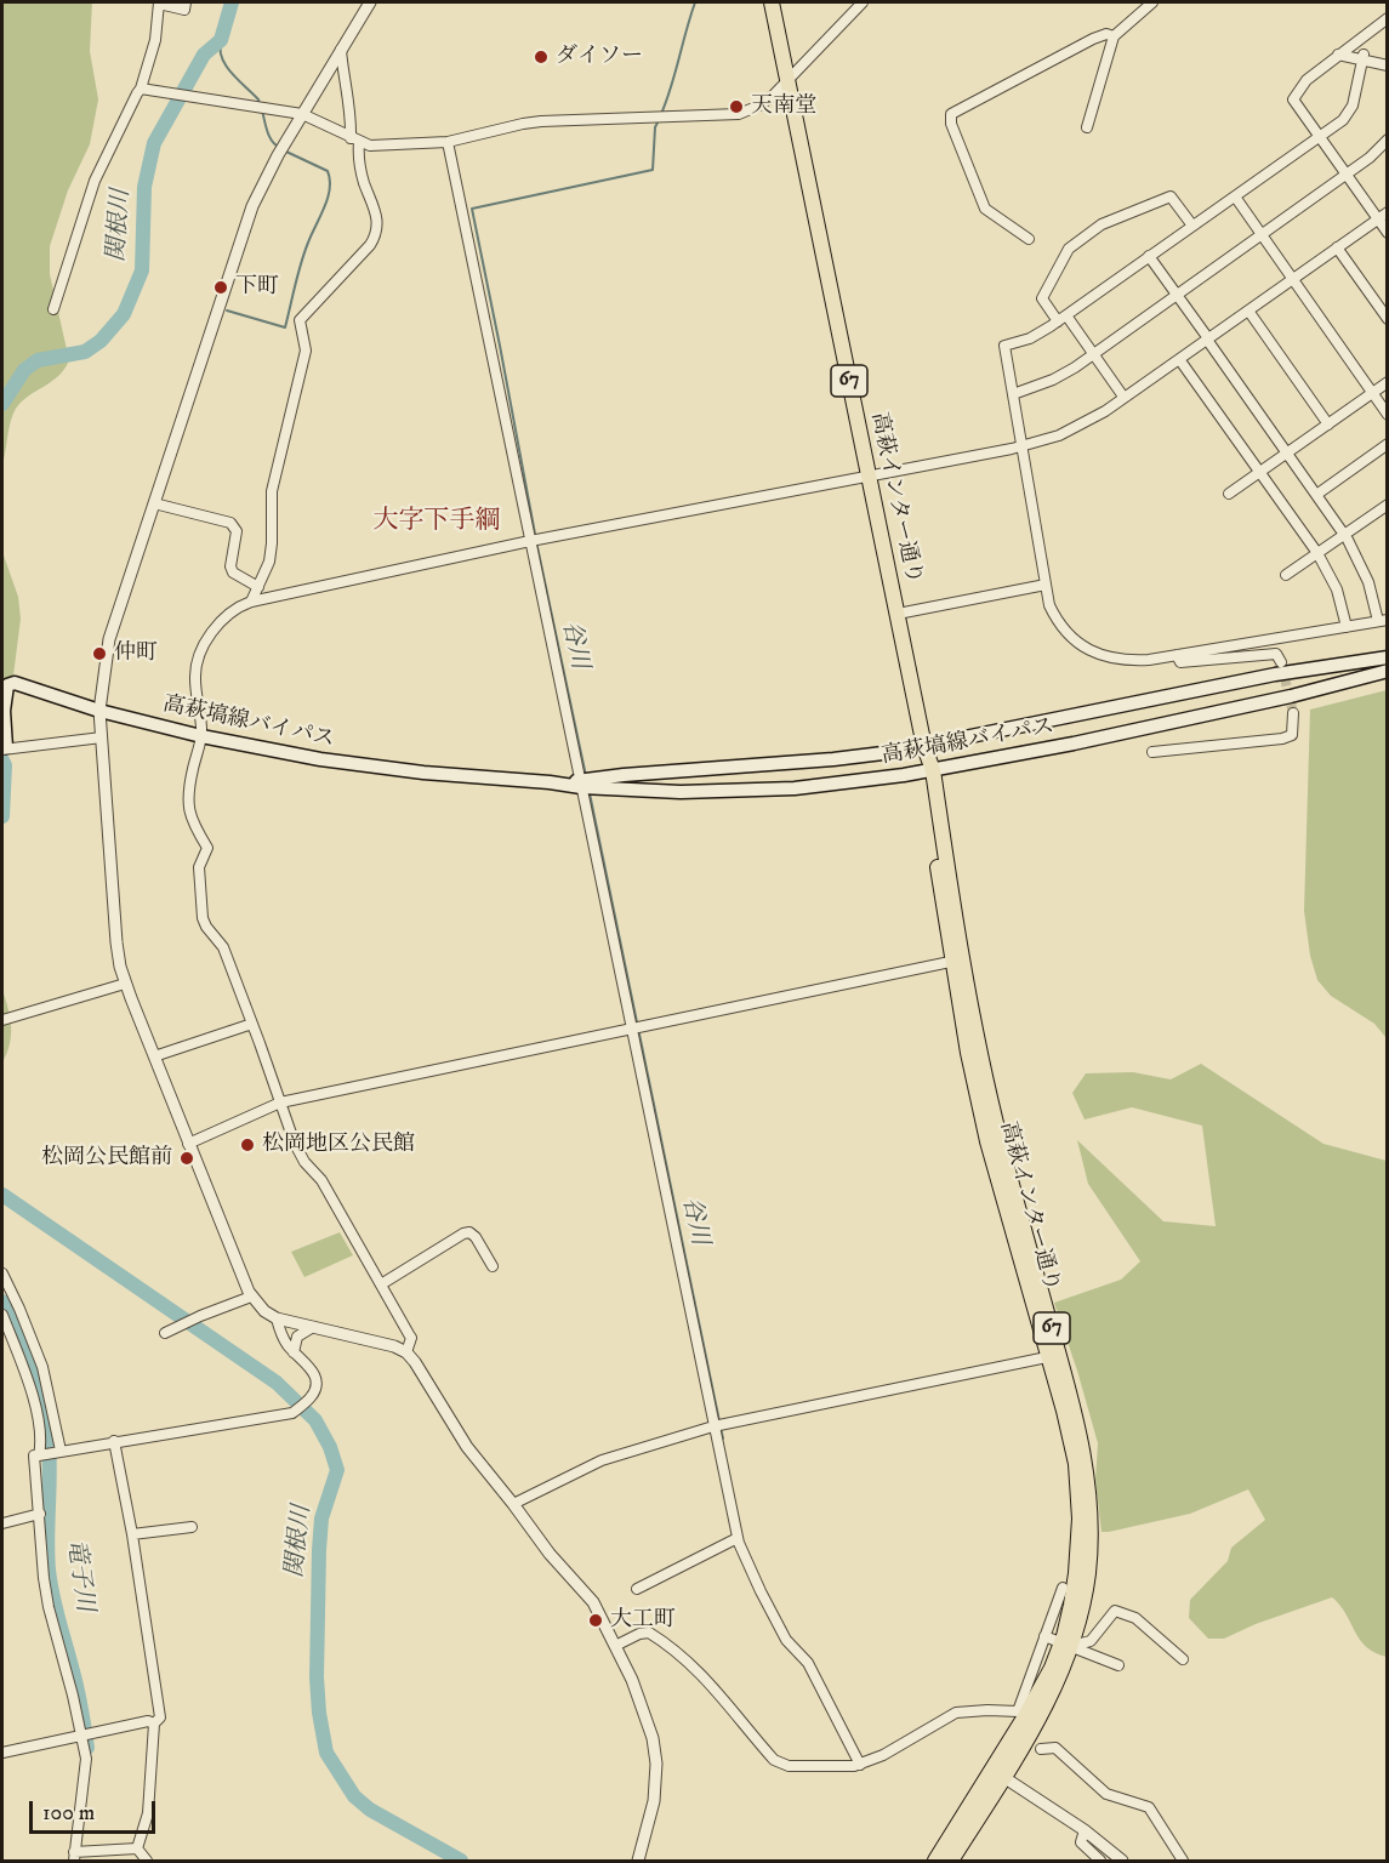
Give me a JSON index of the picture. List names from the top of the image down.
{
  "streets": {
    "main road": ["67", "高萩インター通り", "高萩塙線バイパス"]
  },
  "crossings": [
    ["高萩インター通り", "高萩塙線バイパス"]
  ],
  "districts": ["大字下手綱"],
  "water": ["関根川", "谷川", "竜子川"],
  "places": [
    "ダイソー",
    "天南堂",
    "下町",
    "仲町",
    "松岡地区公民館",
    "松岡公民館前",
    "大工町"
  ],
  "scale_bar": "100 m"
}
